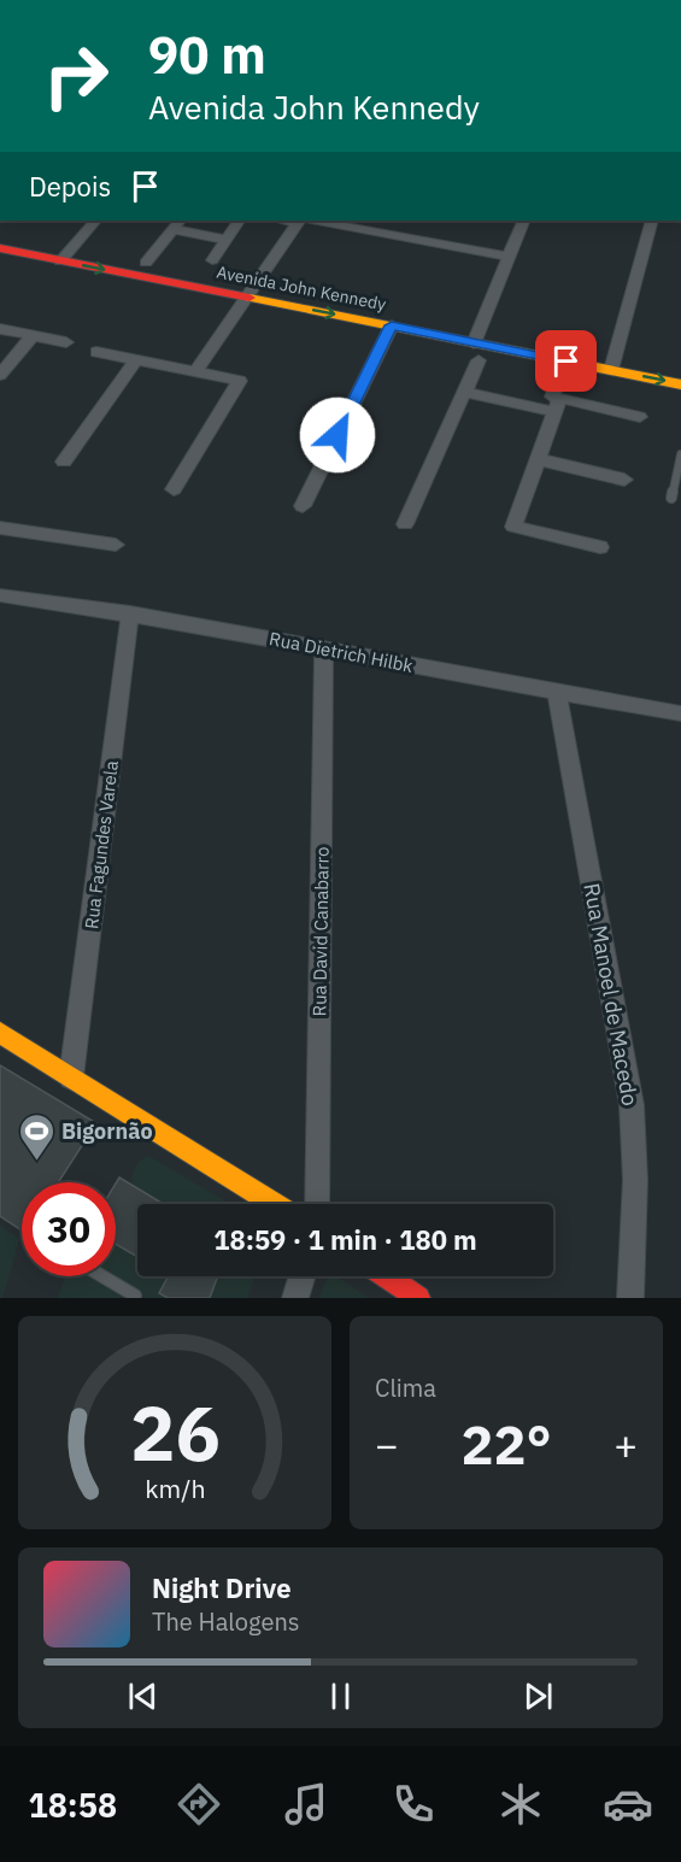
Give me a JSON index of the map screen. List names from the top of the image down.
{
  "streets": {
    "main road": ["Avenida John Kennedy"],
    "street": [
      "Rua Dietrich Hilbk",
      "Rua Fagundes Varela",
      "Rua David Canabarro",
      "Rua Manoel de Macedo"
    ]
  },
  "crossings": [
    ["Rua Dietrich Hilbk", "Rua Fagundes Varela"],
    ["Rua Dietrich Hilbk", "Rua David Canabarro"],
    ["Rua Dietrich Hilbk", "Rua Manoel de Macedo"]
  ],
  "places": {
    "sports": ["Bigornão"]
  },
  "page": {
    "turn": ["90 m", "Avenida John Kennedy"],
    "then": "Depois",
    "limit": "30",
    "trip": "18:59 · 1 min · 180 m",
    "tile": "Clima",
    "heat": ["−", "22°", "+"],
    "song": ["Night Drive", "The Halogens"],
    "tabs": "18:58",
    "gauge": ["26", "km/h"]
  }
}
